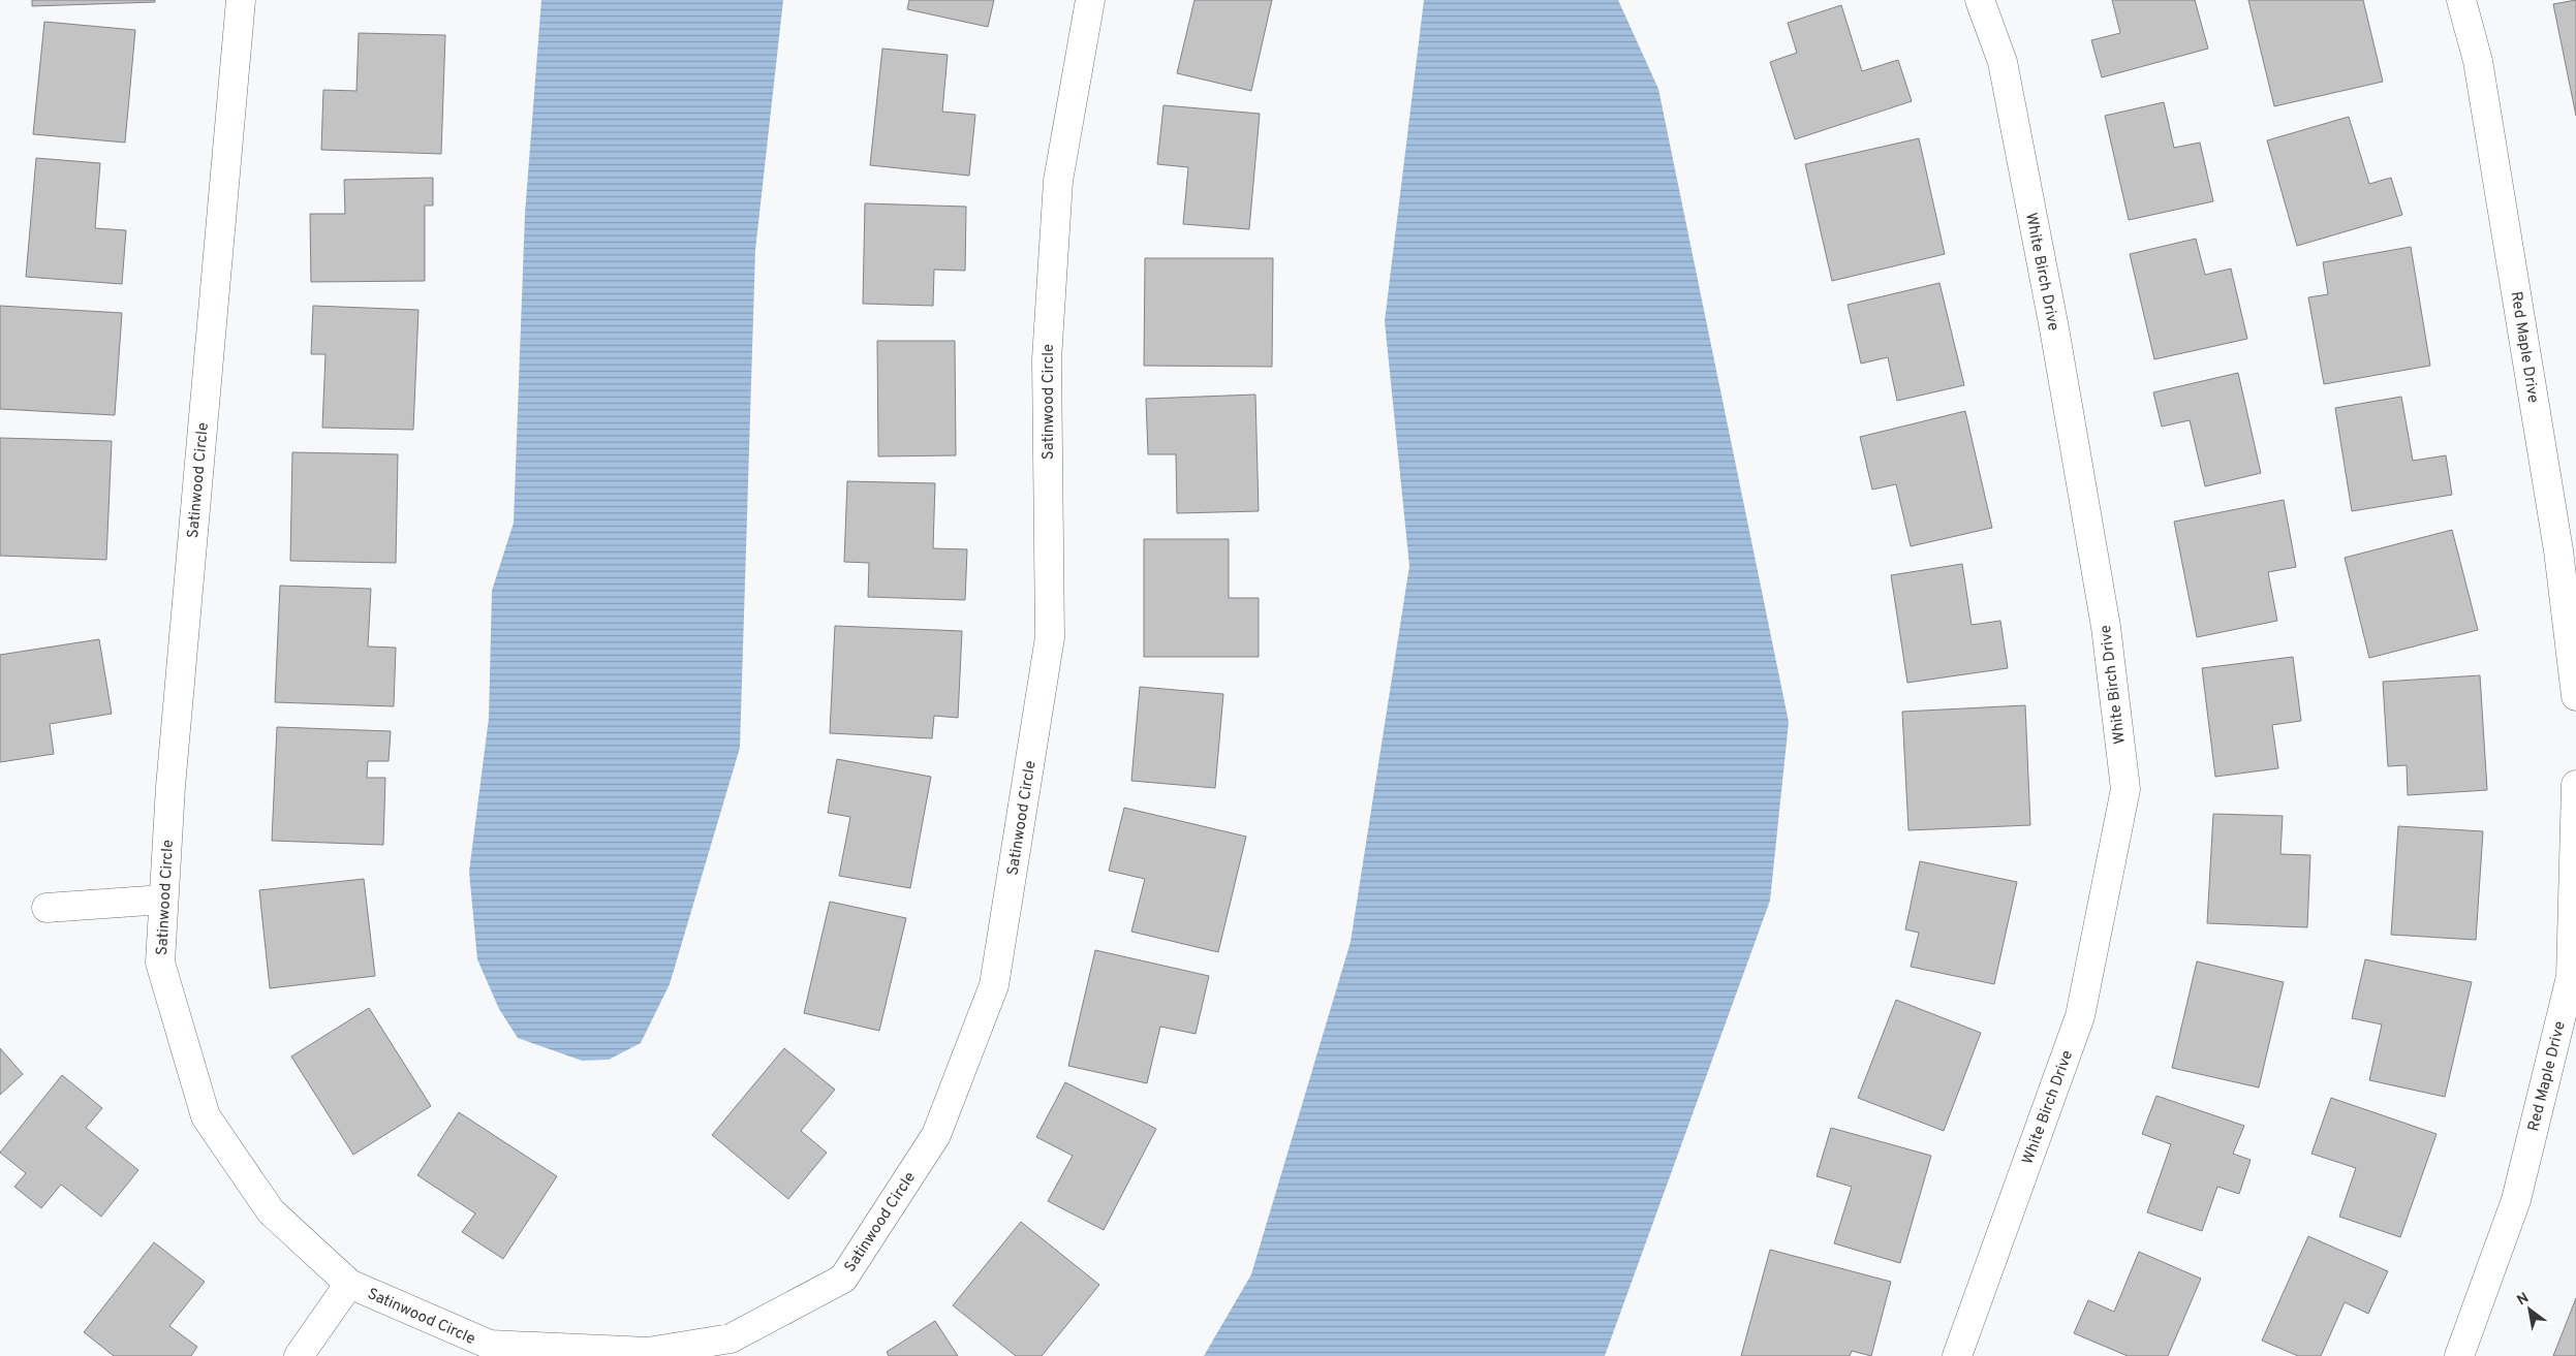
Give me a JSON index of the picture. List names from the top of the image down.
{
  "streets": {
    "street": ["White Birch Drive", "Red Maple Drive", "Satinwood Circle"]
  },
  "north": "top left"
}
